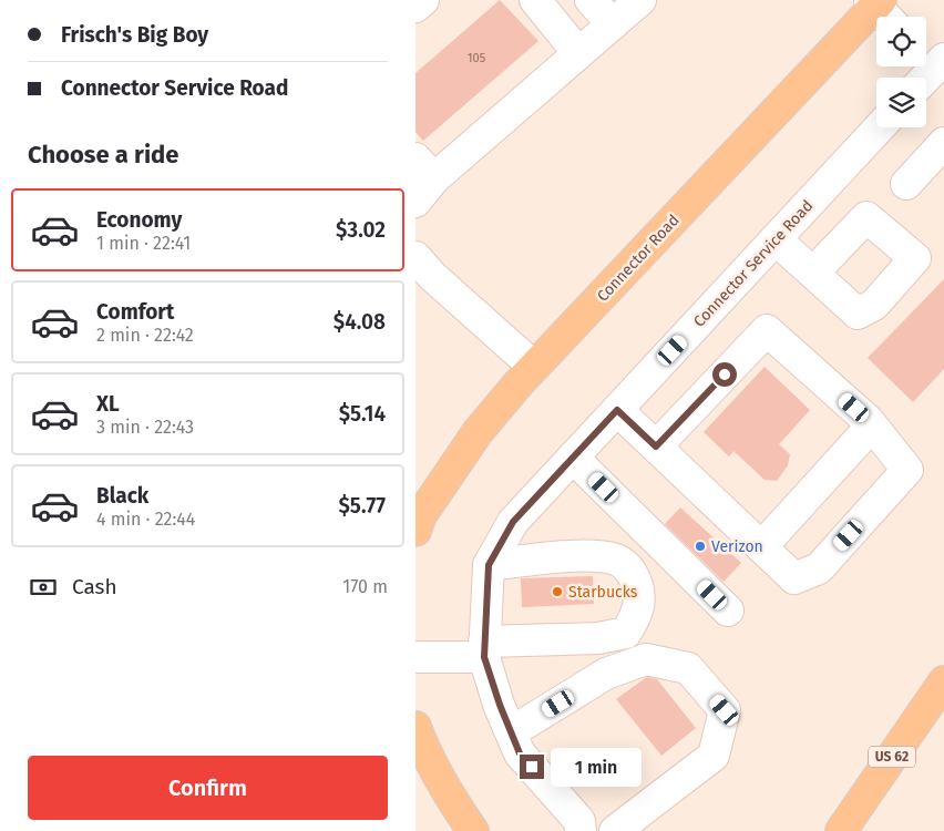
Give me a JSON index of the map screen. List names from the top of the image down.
{
  "streets": {
    "main road": ["Connector Road", "US 62"],
    "lane": ["Connector Service Road"]
  },
  "places": ["Verizon", "Starbucks"],
  "house_numbers": ["105"],
  "page": {
    "banner": ["Frisch's Big Boy", "Connector Service Road"],
    "heading": "Choose a ride",
    "list": [
      {
        "name": "Economy",
        "note": "1 min · 22:41",
        "value": "$3.02"
      },
      {
        "name": "Comfort",
        "note": "2 min · 22:42",
        "value": "$4.08"
      },
      {
        "name": "XL",
        "note": "3 min · 22:43",
        "value": "$5.14"
      },
      {
        "name": "Black",
        "note": "4 min · 22:44",
        "value": "$5.77"
      }
    ],
    "pay": ["Cash", "170 m"],
    "buttons": "Confirm",
    "bubble": "1 min"
  }
}
